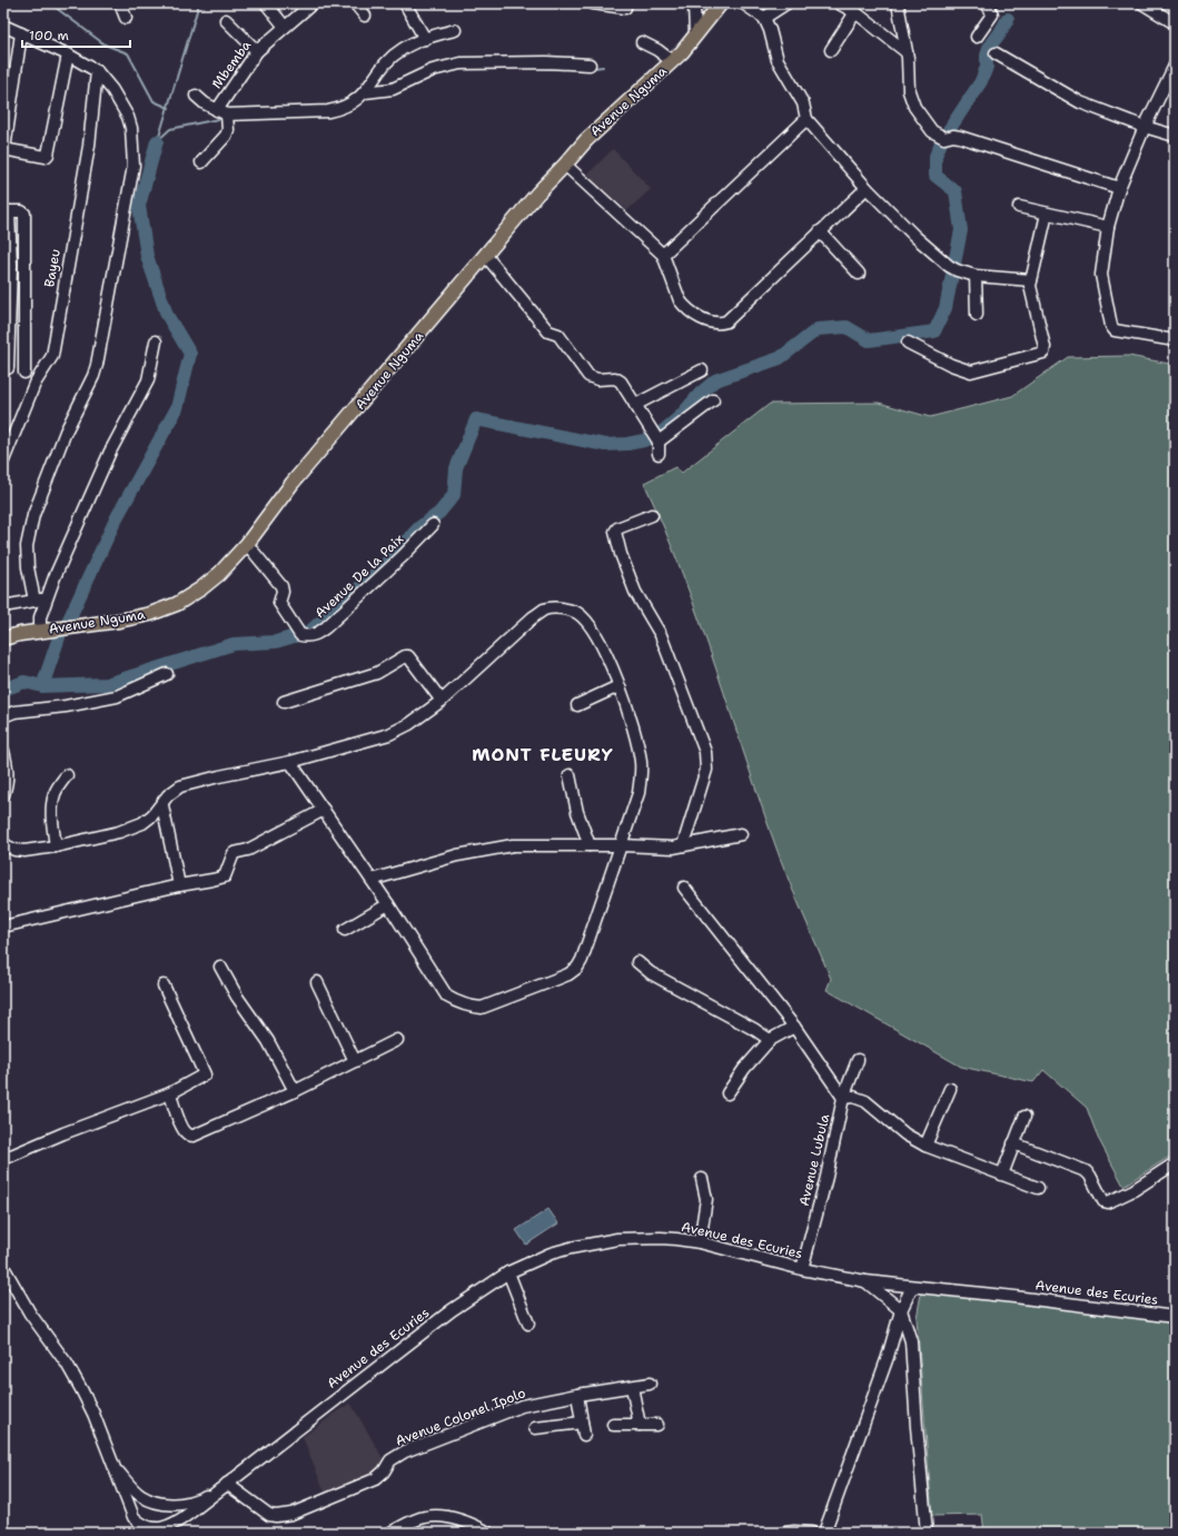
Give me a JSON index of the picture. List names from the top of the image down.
{
  "streets": {
    "main road": ["Avenue Nguma"],
    "street": [
      "Mbemba",
      "Bayeu",
      "Avenue De la Paix",
      "Avenue Lubula",
      "Avenue des Ecuries",
      "Avenue Colonel Ipolo"
    ]
  },
  "crossings": [
    ["Avenue Nguma", "Avenue De la Paix"],
    ["Avenue Lubula", "Avenue des Ecuries"],
    ["Avenue des Ecuries", "Avenue Colonel Ipolo"]
  ],
  "districts": ["MONT FLEURY"],
  "scale_bar": "100 m"
}
